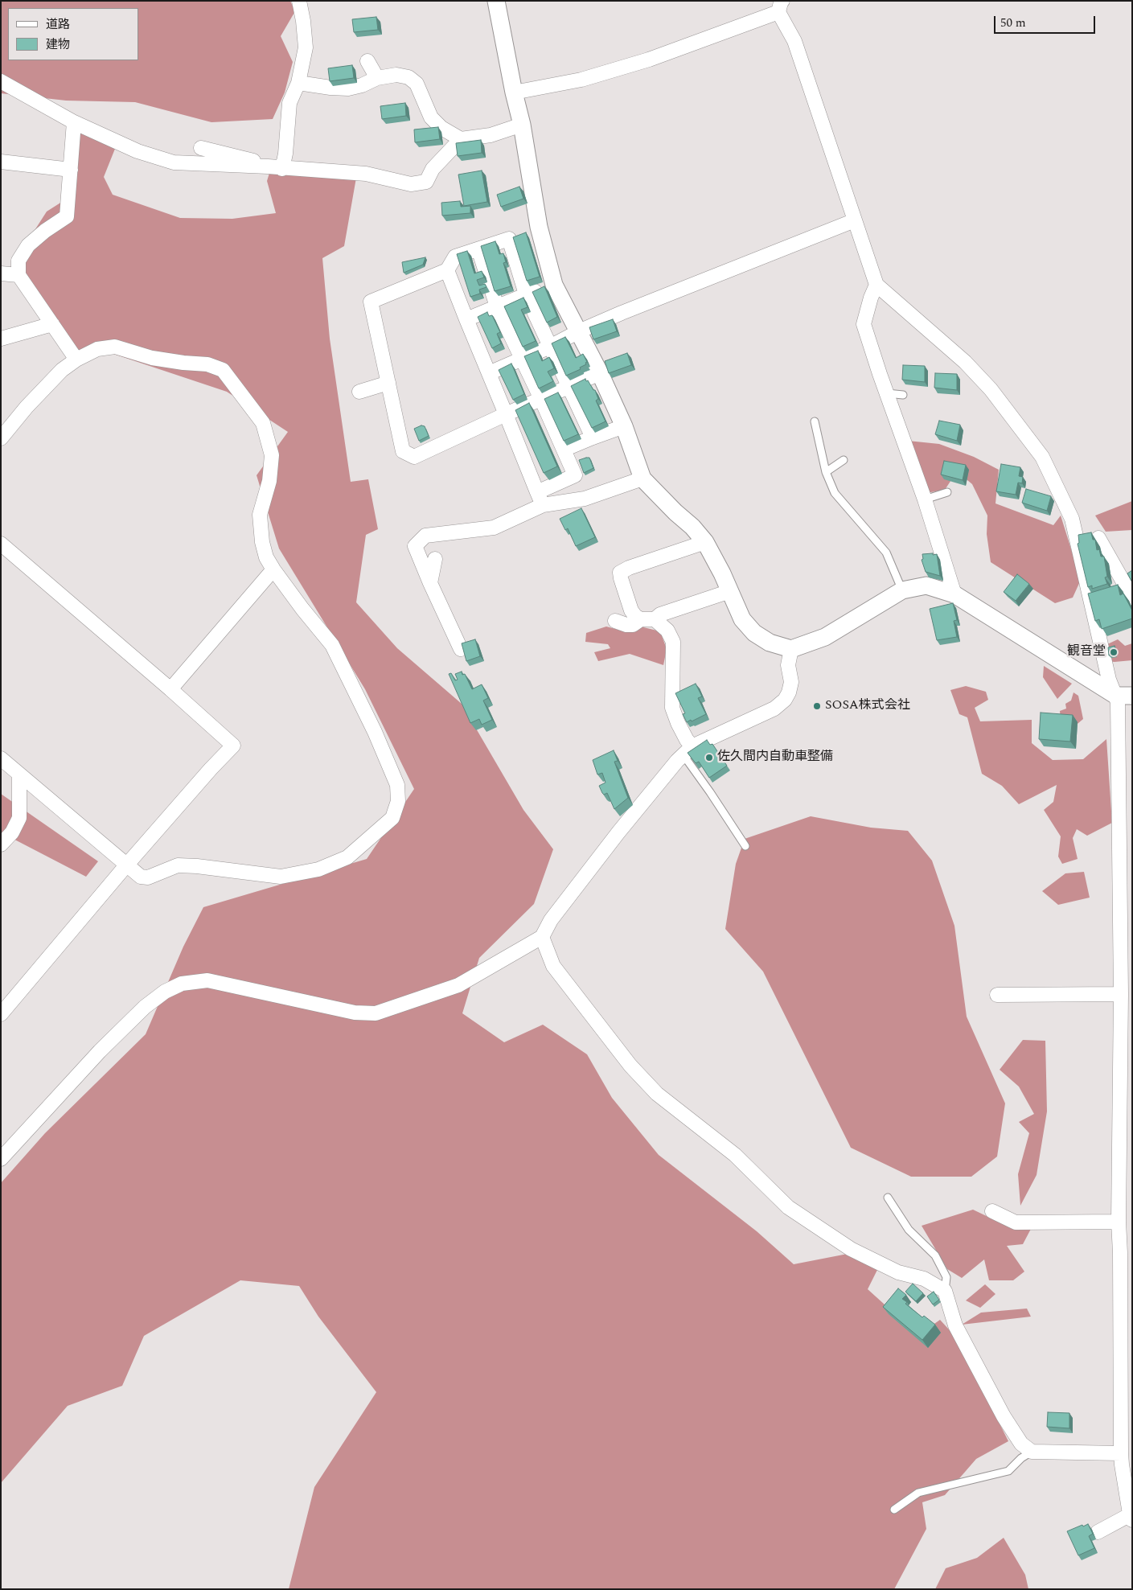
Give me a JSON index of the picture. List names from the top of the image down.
{
  "places": ["観音堂", "SOSA株式会社", "佐久間内自動車整備"],
  "legend": ["道路", "建物"],
  "scale_bar": "50 m"
}
